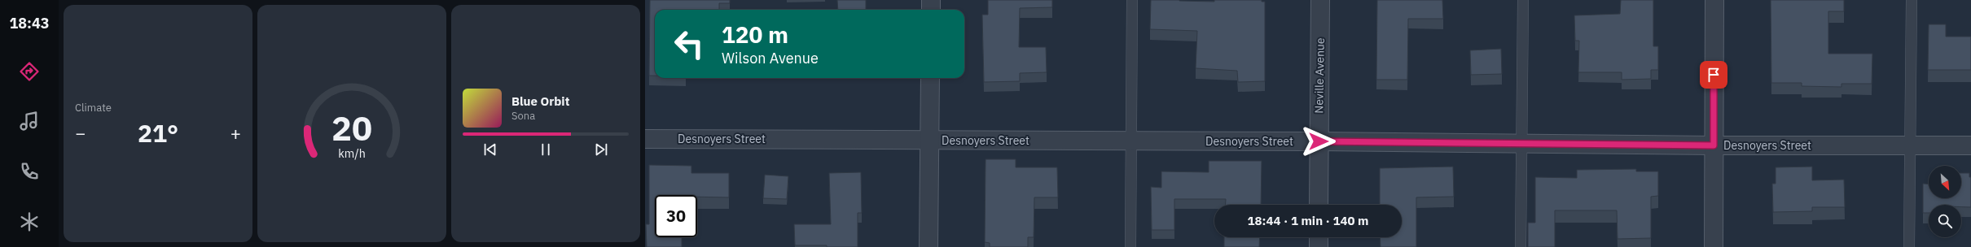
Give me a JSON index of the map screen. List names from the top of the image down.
{
  "streets": {
    "street": ["Neville Avenue", "Desnoyers Street"]
  },
  "crossings": [
    ["Neville Avenue", "Desnoyers Street"]
  ],
  "north": "bottom right",
  "page": {
    "tabs": "18:43",
    "tile": "Climate",
    "turn": ["120 m", "Wilson Avenue"],
    "song": ["Blue Orbit", "Sona"],
    "heat": ["−", "21°", "+"],
    "limit": "30",
    "trip": "18:44 · 1 min · 140 m",
    "gauge": ["20", "km/h"]
  }
}
